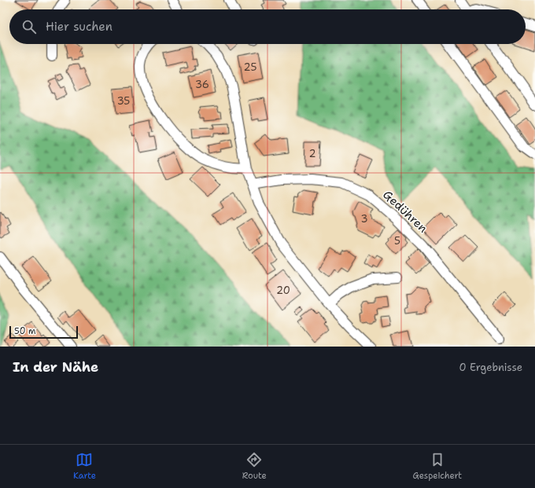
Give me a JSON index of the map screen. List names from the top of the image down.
{
  "streets": {
    "street": ["Gedühren"]
  },
  "house_numbers": [
    "25",
    "36",
    "35",
    "2",
    "3",
    "5",
    "20"
  ],
  "scale_bar": "50 m",
  "page": {
    "search": "Hier suchen",
    "scale": "50 m",
    "heading": ["In der Nähe", "0 Ergebnisse"],
    "nav": ["Karte", "Route", "Gespeichert"]
  }
}
